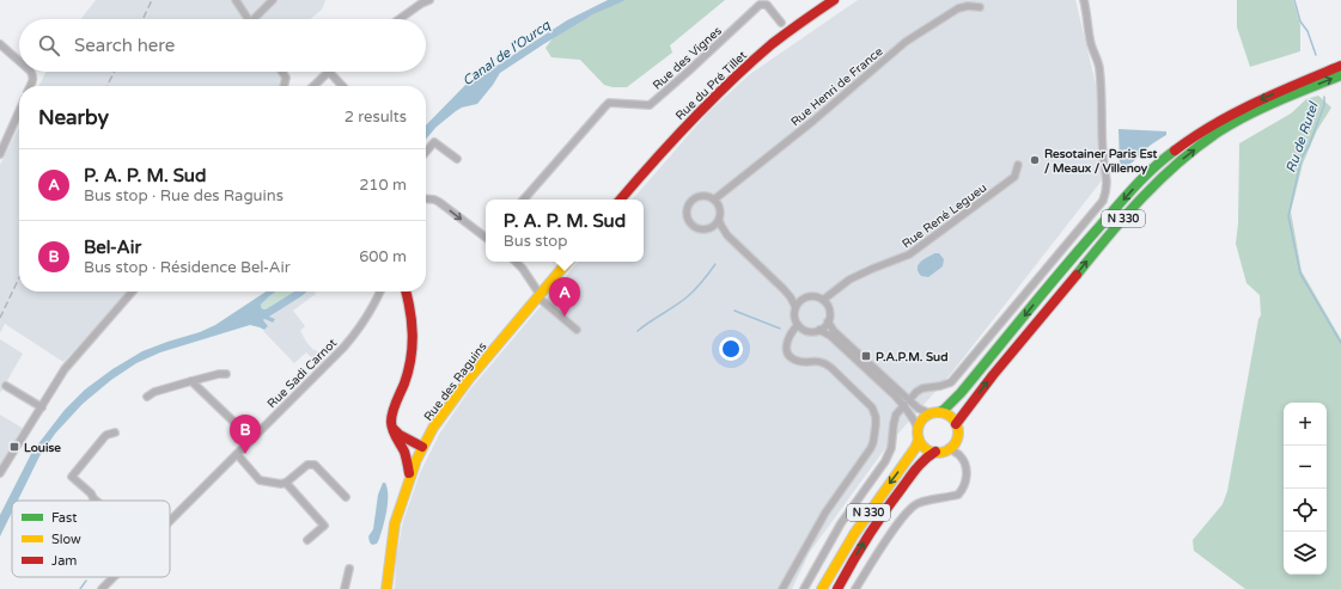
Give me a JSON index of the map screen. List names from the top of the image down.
{
  "streets": {
    "main road": ["Rue du Pré Tillet", "N 330", "Rue des Raguins"],
    "street": [
      "Rue des Vignes",
      "Rue Henri de France",
      "Rue René Legueu",
      "Rue Sadi Carnot"
    ]
  },
  "water": ["Canal de l'Ourcq", "Ru de Rutel"],
  "places": {
    "other": ["Resotainer Paris Est / Meaux / Villenoy"],
    "transit": ["P.A.P.M. Sud", "Louise"]
  },
  "legend": ["Fast", "Slow", "Jam"],
  "page": {
    "search": "Search here",
    "heading": ["Nearby", "2 results"],
    "list": [
      {
        "mark": "A",
        "name": "P. A. P. M. Sud",
        "note": "Bus stop · Rue des Raguins",
        "value": "210 m"
      },
      {
        "mark": "B",
        "name": "Bel-Air",
        "note": "Bus stop · Résidence Bel-Air",
        "value": "600 m"
      }
    ],
    "popup": ["P. A. P. M. Sud", "Bus stop"],
    "pins": ["A", "B"],
    "map_buttons": ["+", "−"]
  }
}
